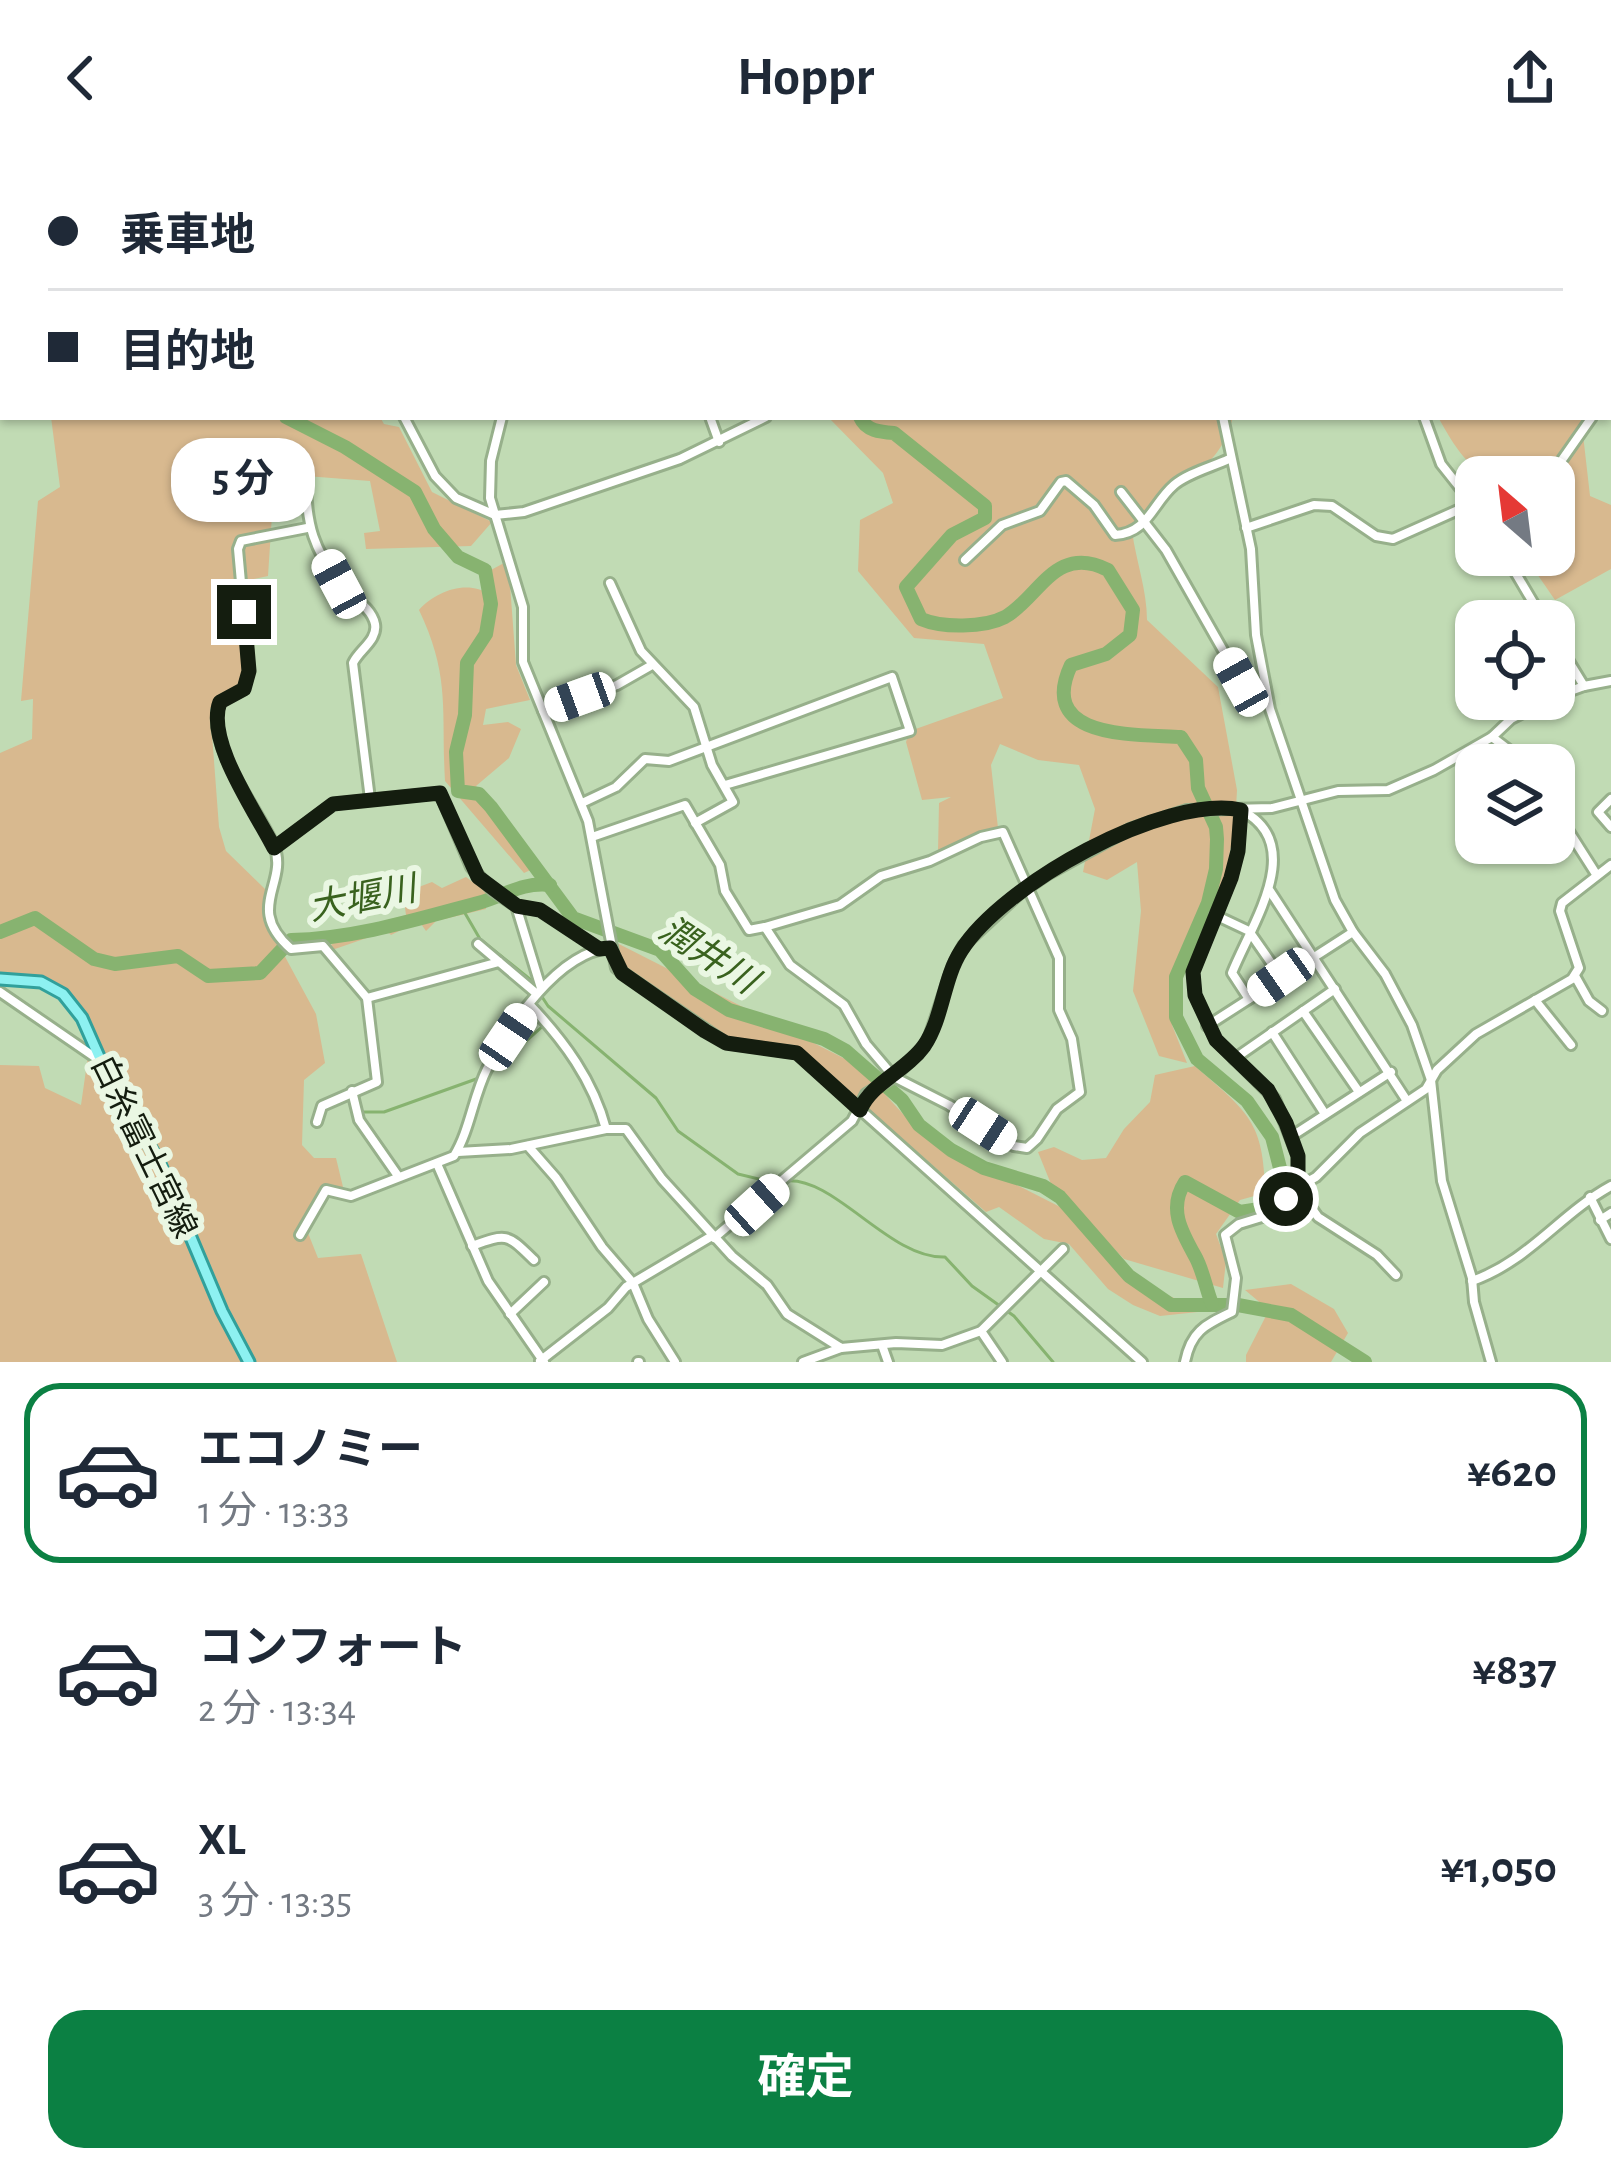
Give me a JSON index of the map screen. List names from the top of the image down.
{
  "streets": {
    "main road": ["白糸富士宮線"]
  },
  "water": ["大堰川", "潤井川"],
  "north": "top left",
  "page": {
    "header": "Hoppr",
    "banner": ["乗車地", "目的地"],
    "bubble": "5 分",
    "list": [
      {
        "name": "エコノミー",
        "note": "1 分 · 13:33",
        "value": "¥620"
      },
      {
        "name": "コンフォート",
        "note": "2 分 · 13:34",
        "value": "¥837"
      },
      {
        "name": "XL",
        "note": "3 分 · 13:35",
        "value": "¥1,050"
      }
    ],
    "buttons": "確定"
  }
}
